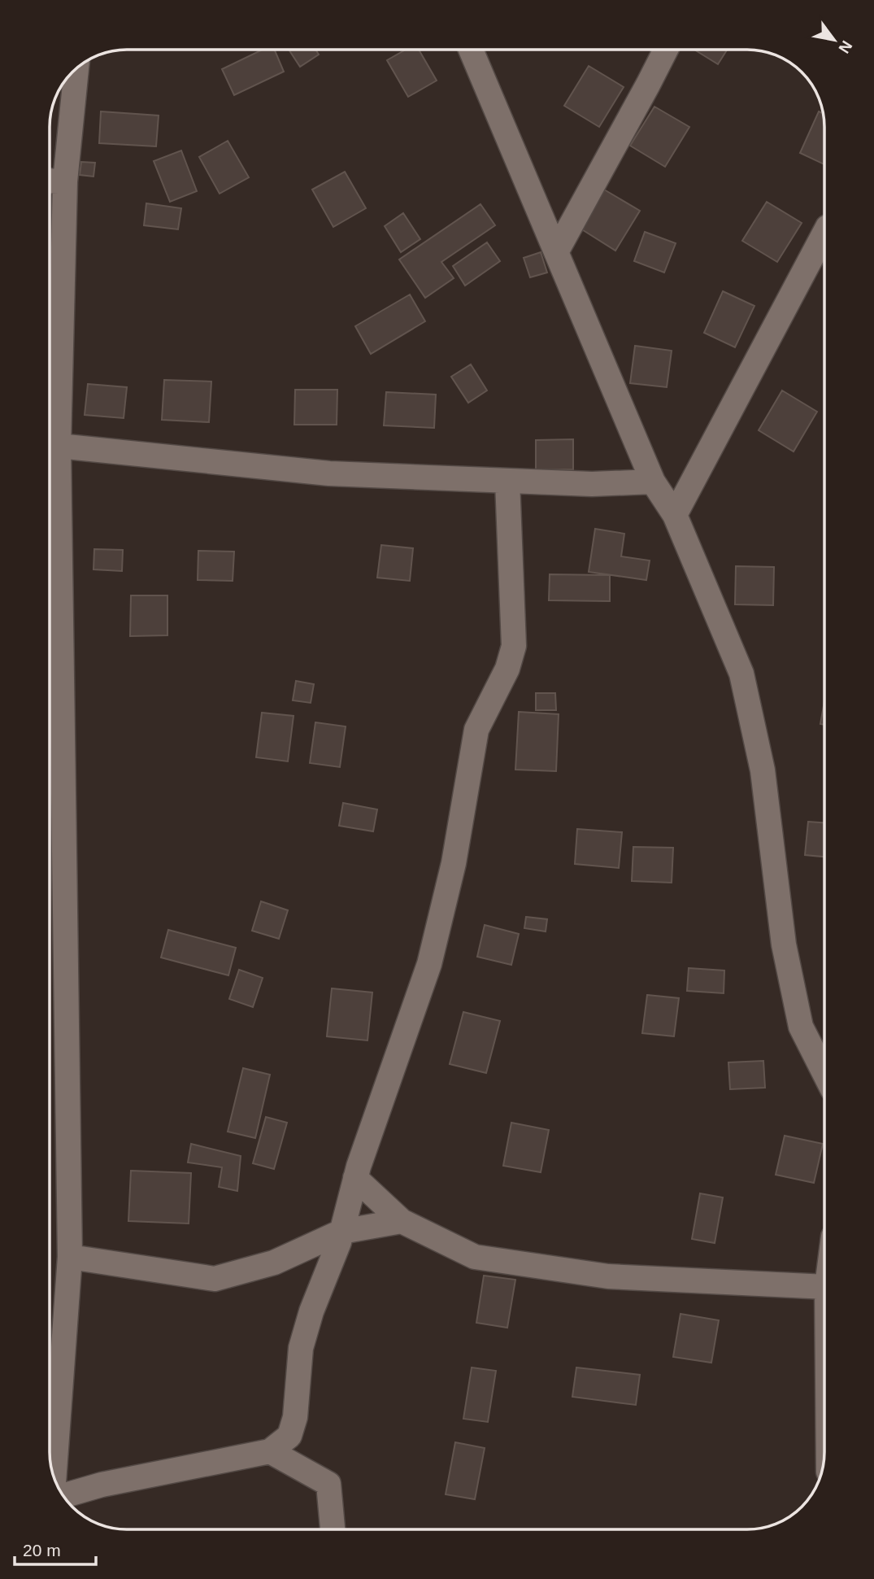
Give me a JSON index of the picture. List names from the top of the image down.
{
  "scale_bar": "20 m",
  "north": "bottom right"
}
